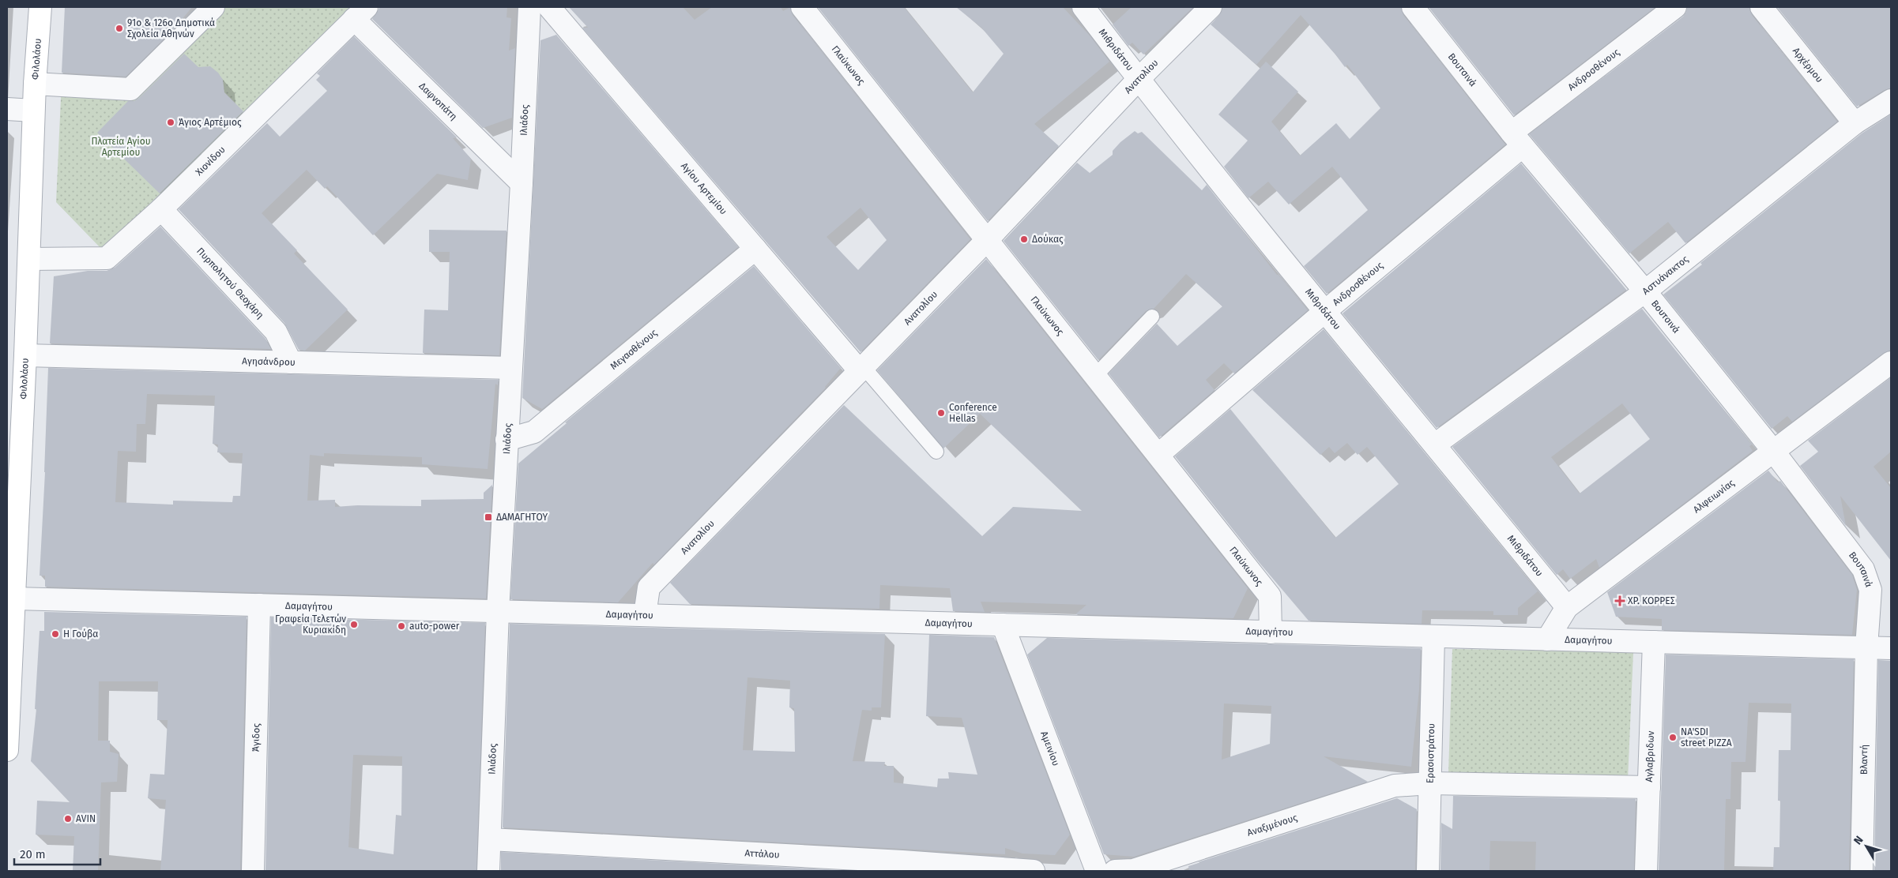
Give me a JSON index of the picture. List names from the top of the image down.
{
  "streets": {
    "main road": ["Φιλολάου"],
    "street": [
      "Μιθριδάτου",
      "Αρχέρμου",
      "Γλαύκωνος",
      "Ανδροσθένους",
      "Βουτσινά",
      "Ανατολίου",
      "Δαφνοπάτη",
      "Ιλιάδος",
      "Χιονίδου",
      "Αγίου Αρτεμίου",
      "Αστυάνακτος",
      "Πυρπολητού Θεοχάρη",
      "Μεγασθένους",
      "Αγησάνδρου",
      "Αλφειωνίας",
      "Δαμαγήτου",
      "Άγιδος",
      "Αμεινίου",
      "Ερασιστράτου",
      "Αγλαβριδων",
      "Βλαντή",
      "Αναξιμένους",
      "Αττάλου"
    ]
  },
  "crossings": [
    ["Μιθριδάτου", "Ανδροσθένους"],
    ["Μιθριδάτου", "Ανατολίου"],
    ["Μιθριδάτου", "Αστυάνακτος"],
    ["Μιθριδάτου", "Αλφειωνίας"],
    ["Φιλολάου", "Χιονίδου"],
    ["Φιλολάου", "Αγησάνδρου"],
    ["Φιλολάου", "Δαμαγήτου"],
    ["Αρχέρμου", "Αστυάνακτος"],
    ["Γλαύκωνος", "Ανδροσθένους"],
    ["Γλαύκωνος", "Ανατολίου"],
    ["Γλαύκωνος", "Δαμαγήτου"],
    ["Ανδροσθένους", "Βουτσινά"],
    ["Βουτσινά", "Αστυάνακτος"],
    ["Βουτσινά", "Αλφειωνίας"],
    ["Βουτσινά", "Δαμαγήτου"],
    ["Βουτσινά", "Βλαντή"],
    ["Ανατολίου", "Αγίου Αρτεμίου"],
    ["Ανατολίου", "Δαμαγήτου"],
    ["Δαφνοπάτη", "Ιλιάδος"],
    ["Δαφνοπάτη", "Χιονίδου"],
    ["Ιλιάδος", "Μεγασθένους"],
    ["Ιλιάδος", "Αγησάνδρου"],
    ["Ιλιάδος", "Δαμαγήτου"],
    ["Ιλιάδος", "Αττάλου"],
    ["Χιονίδου", "Πυρπολητού Θεοχάρη"],
    ["Αγίου Αρτεμίου", "Μεγασθένους"],
    ["Πυρπολητού Θεοχάρη", "Αγησάνδρου"],
    ["Αλφειωνίας", "Δαμαγήτου"],
    ["Δαμαγήτου", "Άγιδος"],
    ["Δαμαγήτου", "Αμεινίου"],
    ["Δαμαγήτου", "Ερασιστράτου"],
    ["Δαμαγήτου", "Αγλαβριδων"],
    ["Δαμαγήτου", "Βλαντή"],
    ["Ερασιστράτου", "Αναξιμένους"],
    ["Αγλαβριδων", "Αναξιμένους"]
  ],
  "parks": ["Πλατεία Αγίου Αρτεμίου"],
  "places": {
    "other": [
      "91ο & 126ο Δημοτικά Σχολεία Αθηνών",
      "Άγιος Αρτέμιος",
      "Δούκας",
      "Conference Hellas",
      "Γραφεία Τελετών Κυριακίδη",
      "auto-power",
      "Η Γούβα",
      "NA'SDI street PIZZA",
      "AVIN"
    ],
    "transit": ["ΔΑΜΑΓHΤOY"],
    "health": ["ΧΡ. ΚΟΡΡΕΣ"]
  },
  "scale_bar": "20 m",
  "north": "top left"
}
